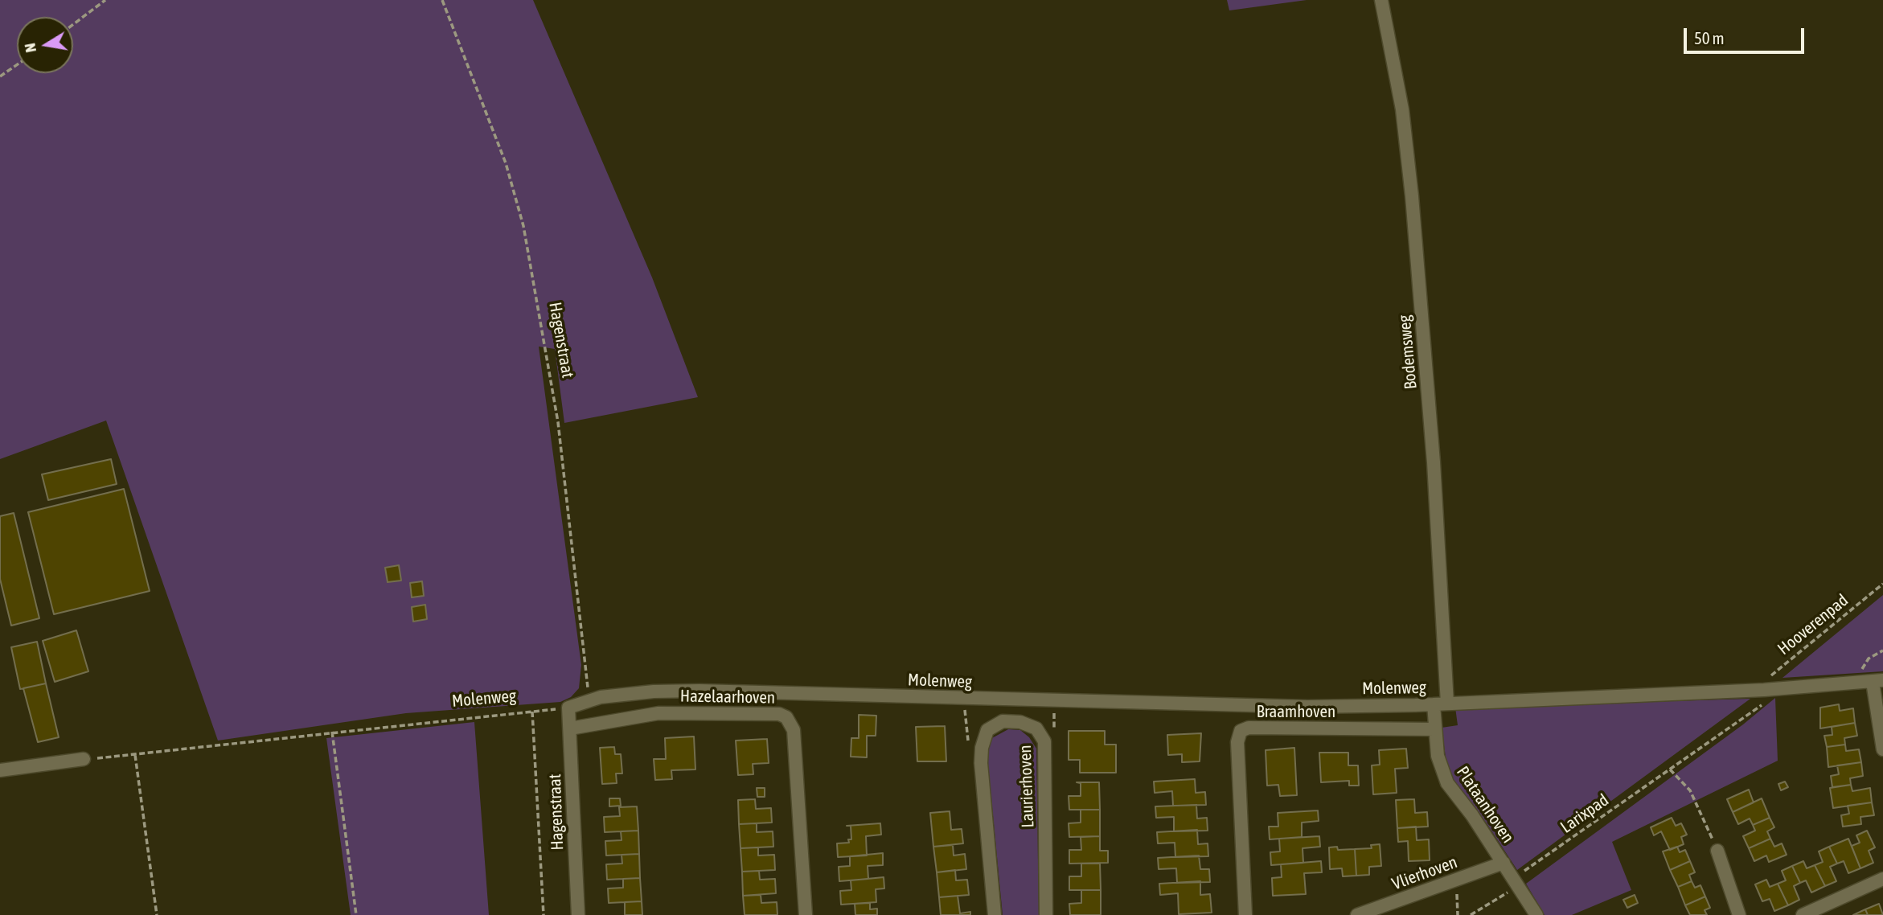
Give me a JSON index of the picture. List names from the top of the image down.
{
  "streets": {
    "street": [
      "Hagenstraat",
      "Bodemsweg",
      "Molenweg",
      "Hazelaarhoven",
      "Braamhoven",
      "Laurierhoven",
      "Plataanhoven",
      "Vlierhoven"
    ],
    "path": ["Hooverenpad", "Larixpad"]
  },
  "crossings": [
    ["Hagenstraat", "Molenweg"],
    ["Hagenstraat", "Hazelaarhoven"],
    ["Bodemsweg", "Molenweg"],
    ["Hooverenpad", "Molenweg"],
    ["Hooverenpad", "Larixpad"],
    ["Molenweg", "Plataanhoven"],
    ["Molenweg", "Larixpad"],
    ["Braamhoven", "Plataanhoven"],
    ["Plataanhoven", "Larixpad"],
    ["Plataanhoven", "Vlierhoven"]
  ],
  "scale_bar": "50 m",
  "north": "left"
}
